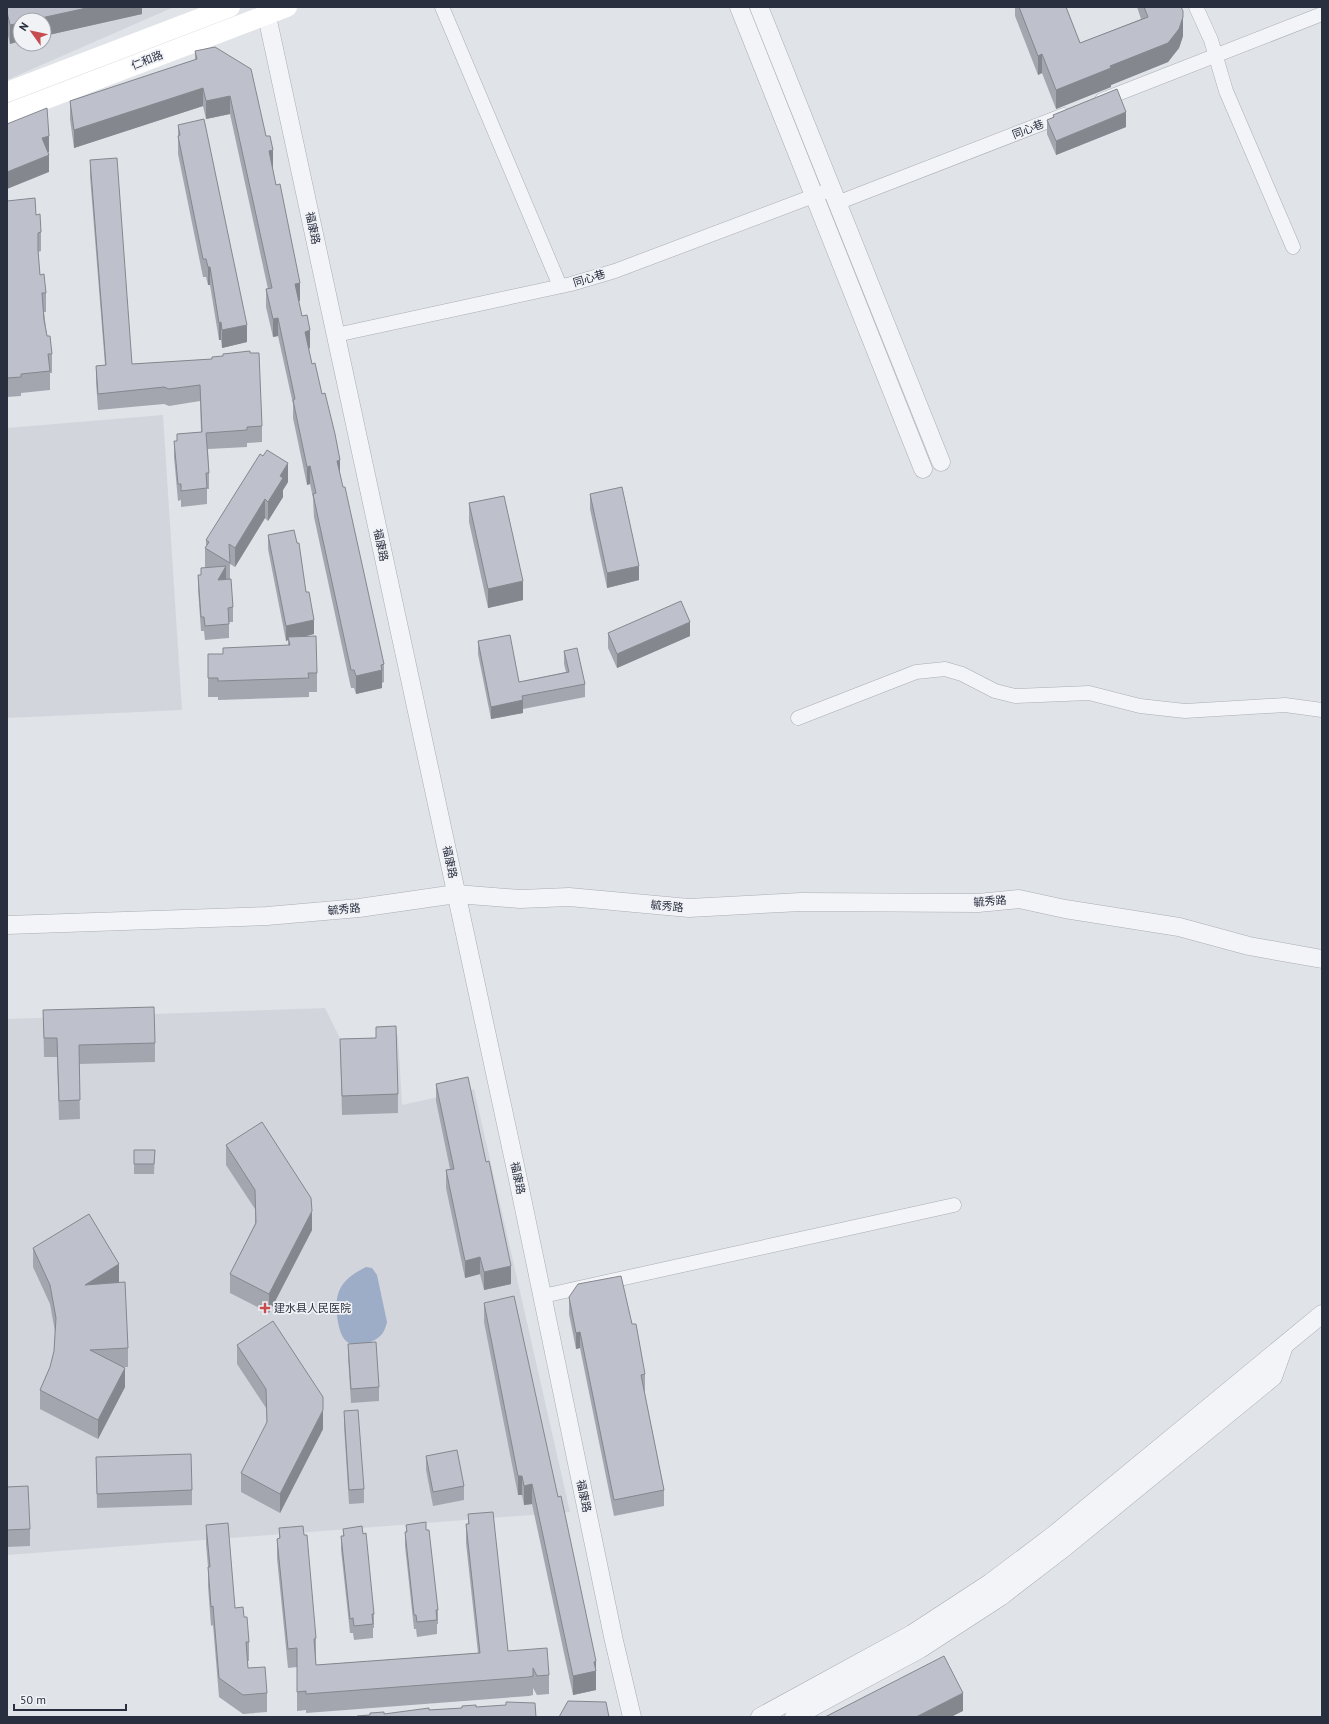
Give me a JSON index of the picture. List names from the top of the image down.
{
  "streets": {
    "main road": ["仁和路"],
    "street": ["同心巷", "福康路", "毓秀路"]
  },
  "crossings": [
    ["仁和路", "福康路"],
    ["同心巷", "福康路"],
    ["福康路", "毓秀路"]
  ],
  "places": {
    "health": ["建水县人民医院"]
  },
  "scale_bar": "50 m",
  "north": "top left"
}
